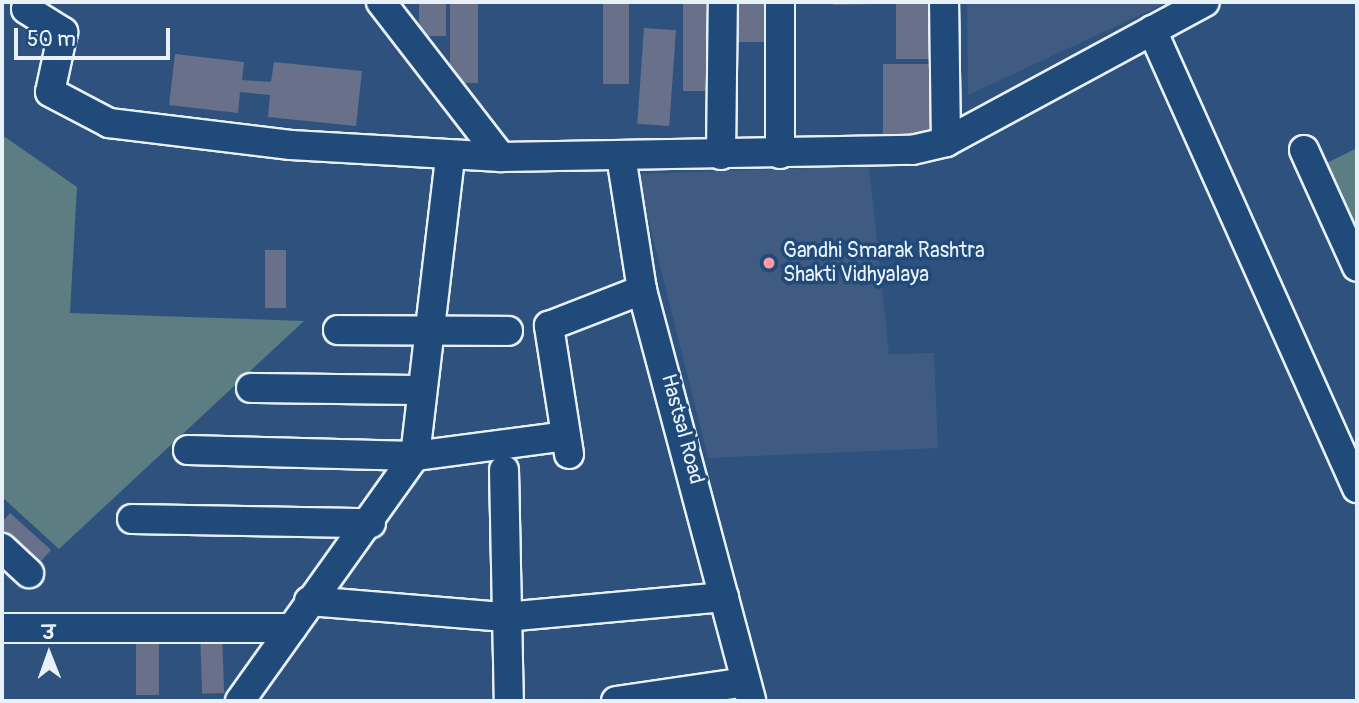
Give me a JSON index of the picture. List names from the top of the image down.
{
  "streets": {
    "street": ["Hastsal Road"]
  },
  "places": ["Gandhi Smarak Rashtra Shakti Vidhyalaya"],
  "scale_bar": "50 m",
  "north": "top"
}
